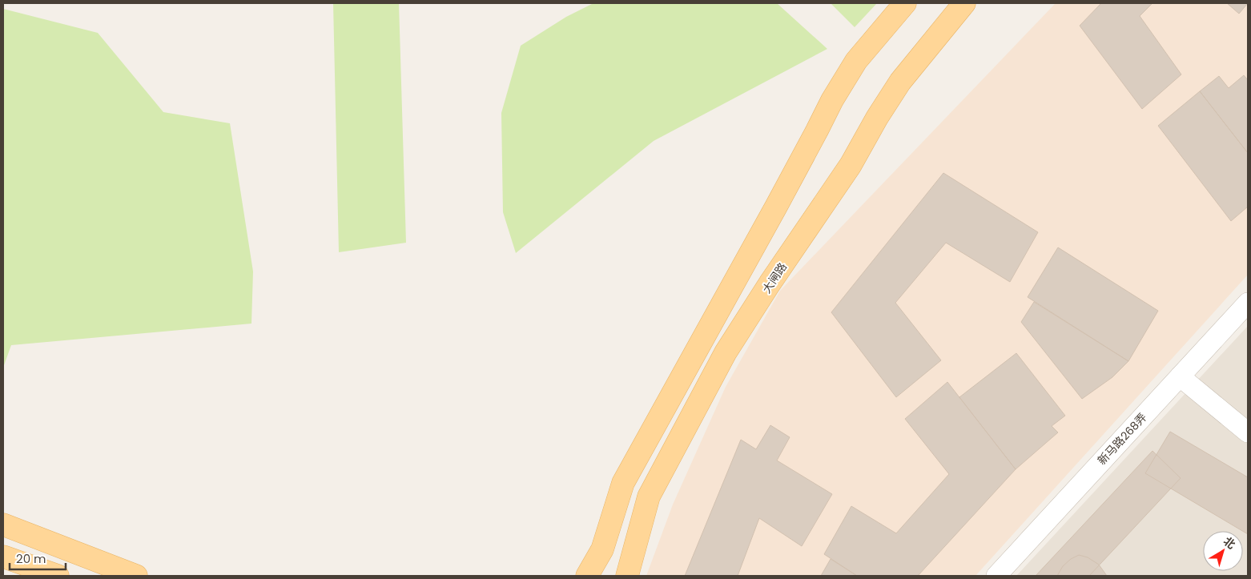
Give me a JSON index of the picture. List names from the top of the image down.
{
  "streets": {
    "main road": ["大闸路"],
    "street": ["新马路268弄"]
  },
  "scale_bar": "20 m",
  "north": "top right"
}
